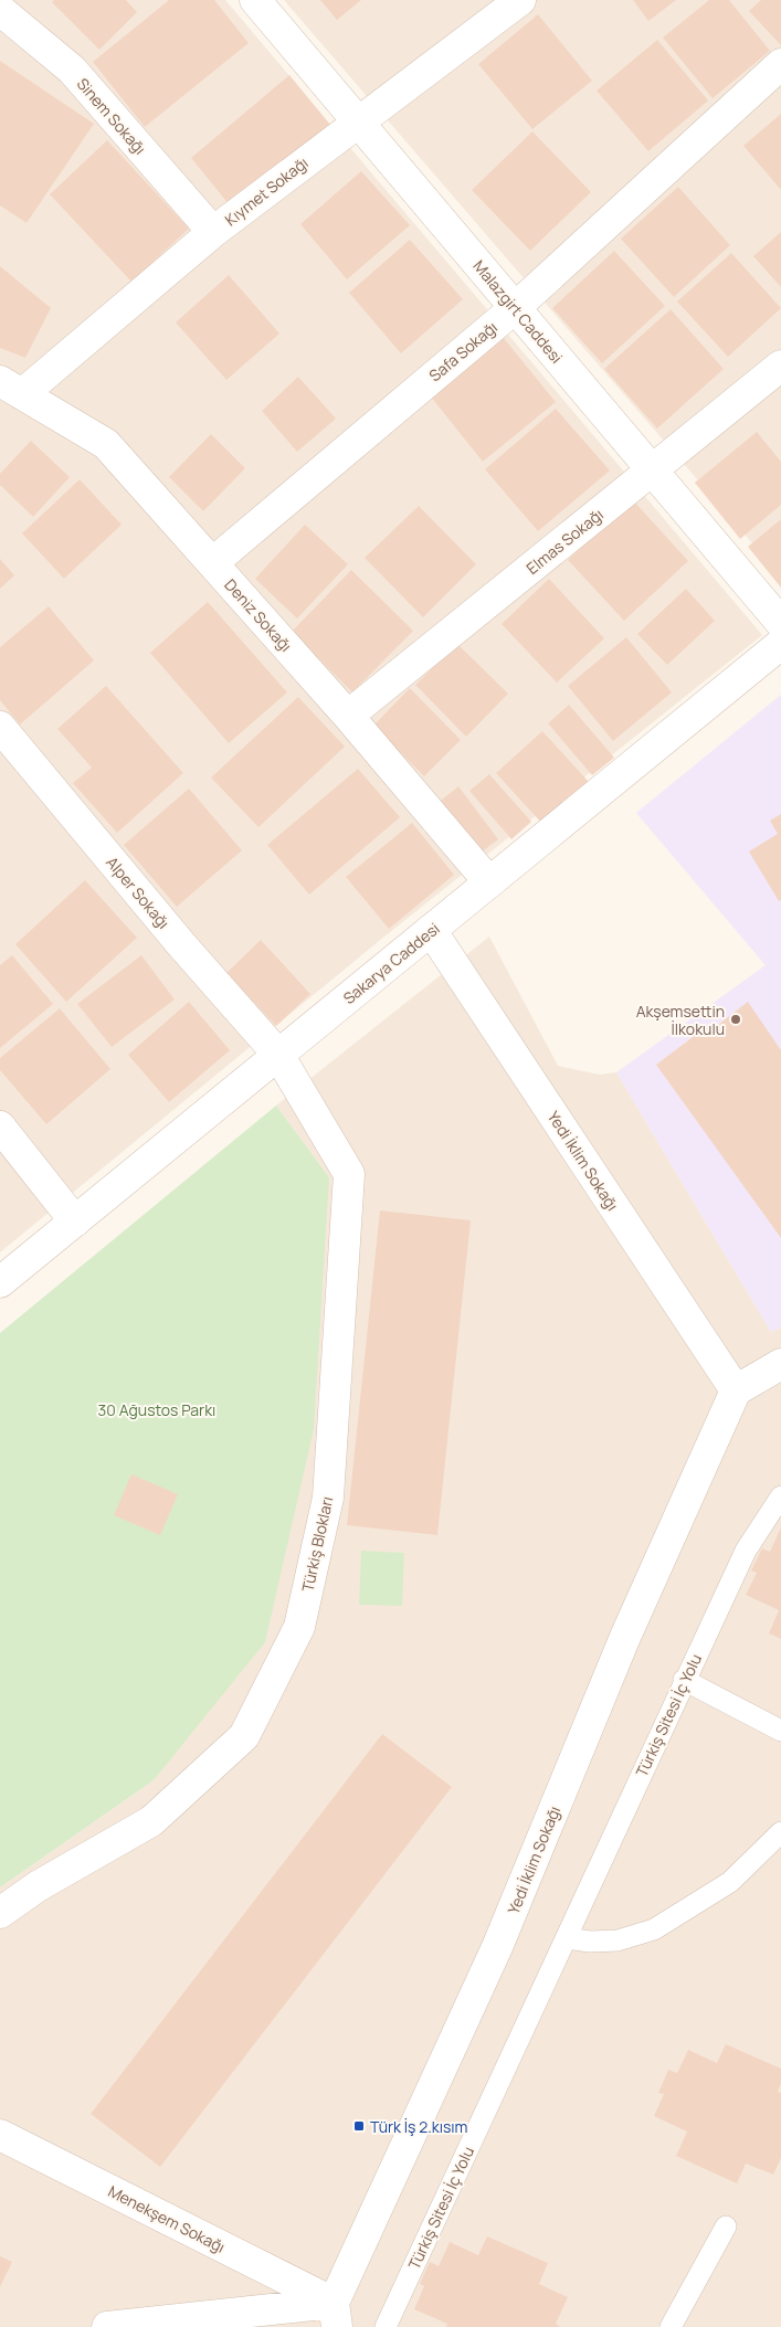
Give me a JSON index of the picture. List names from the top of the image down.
{
  "streets": {
    "street": [
      "Sinem Sokağı",
      "Kıymet Sokağı",
      "Malazgirt Caddesi",
      "Safa Sokağı",
      "Elmas Sokağı",
      "Deniz Sokağı",
      "Alper Sokağı",
      "Sakarya Caddesi",
      "Yedi İklim Sokağı",
      "Türkiş Blokları",
      "Menekşem Sokağı"
    ],
    "lane": ["Türkiş Sitesi İç Yolu"]
  },
  "crossings": [
    ["Sinem Sokağı", "Kıymet Sokağı"],
    ["Kıymet Sokağı", "Malazgirt Caddesi"],
    ["Kıymet Sokağı", "Deniz Sokağı"],
    ["Malazgirt Caddesi", "Safa Sokağı"],
    ["Malazgirt Caddesi", "Elmas Sokağı"],
    ["Safa Sokağı", "Deniz Sokağı"],
    ["Elmas Sokağı", "Deniz Sokağı"],
    ["Deniz Sokağı", "Sakarya Caddesi"],
    ["Alper Sokağı", "Sakarya Caddesi"],
    ["Alper Sokağı", "Türkiş Blokları"],
    ["Sakarya Caddesi", "Yedi İklim Sokağı"],
    ["Sakarya Caddesi", "Türkiş Blokları"],
    ["Yedi İklim Sokağı", "Menekşem Sokağı"]
  ],
  "parks": ["30 Ağustos Parkı"],
  "places": {
    "other": ["Akşemsettin İlkokulu"],
    "transit": ["Türk İş 2.kısım"]
  }
}
